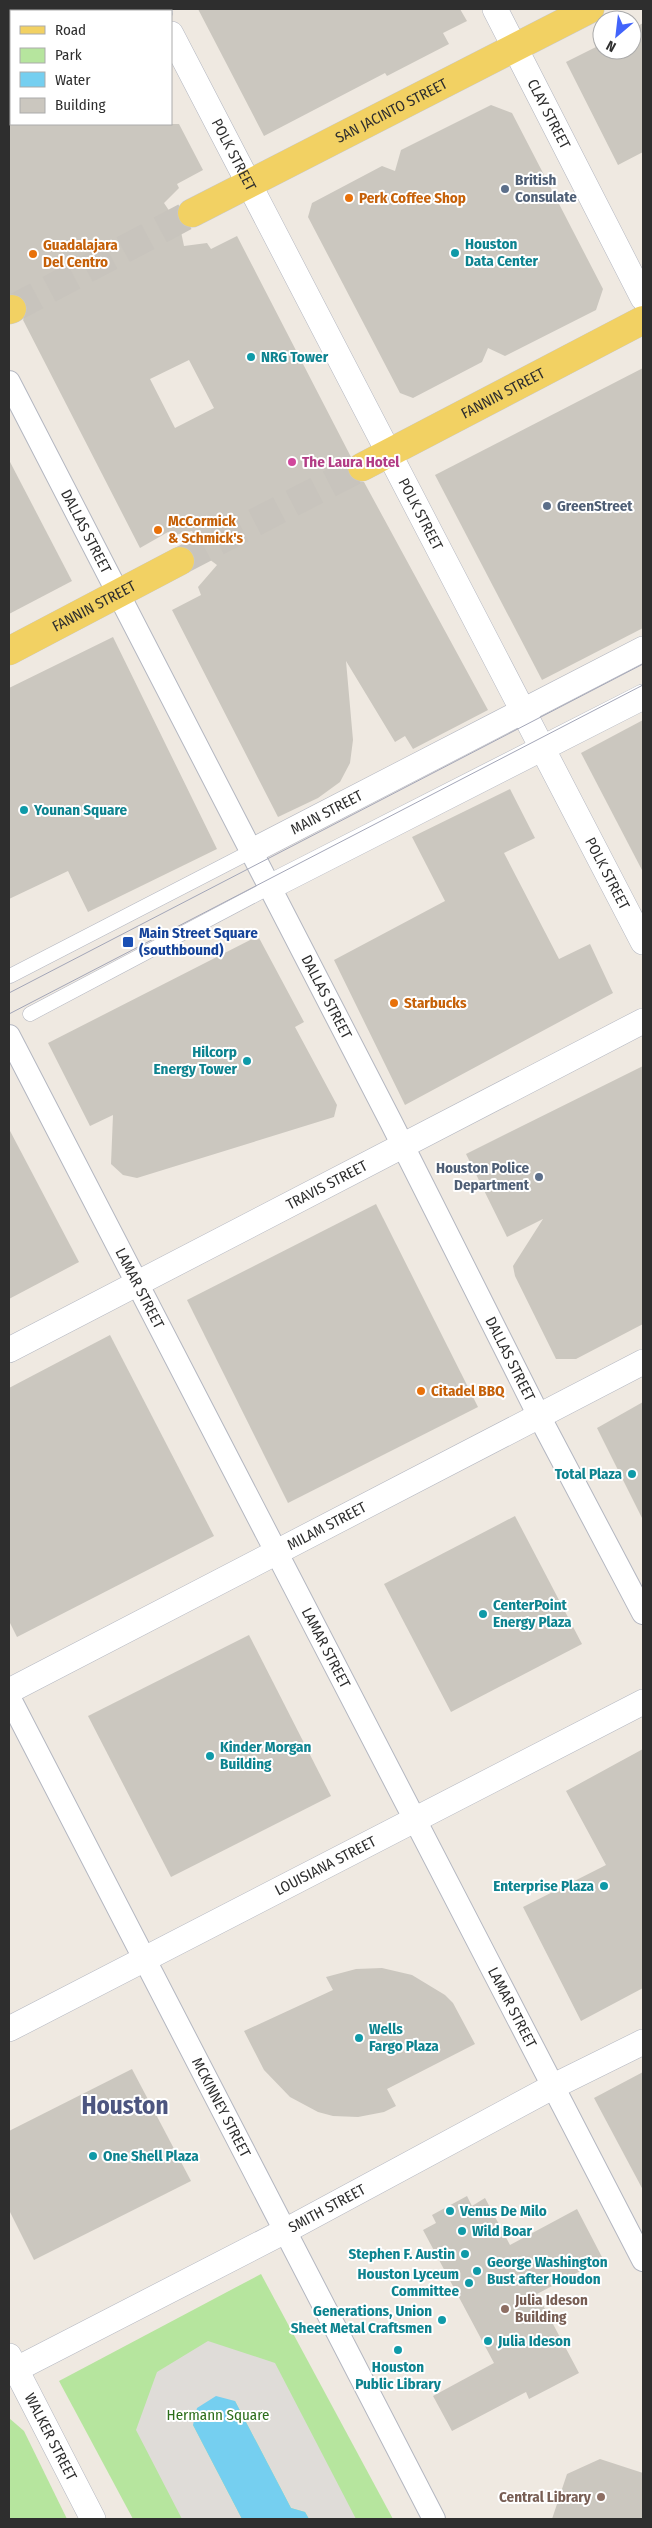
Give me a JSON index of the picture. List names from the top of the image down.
{
  "streets": {
    "main road": [
      "SAN JACINTO STREET",
      "CLAY STREET",
      "POLK STREET",
      "FANNIN STREET",
      "MAIN STREET",
      "TRAVIS STREET",
      "MILAM STREET",
      "LOUISIANA STREET",
      "SMITH STREET",
      "WALKER STREET"
    ],
    "street": ["DALLAS STREET", "LAMAR STREET", "MCKINNEY STREET"]
  },
  "crossings": [
    ["SAN JACINTO STREET", "CLAY STREET"],
    ["SAN JACINTO STREET", "POLK STREET"],
    ["POLK STREET", "FANNIN STREET"],
    ["POLK STREET", "MAIN STREET"],
    ["FANNIN STREET", "DALLAS STREET"],
    ["DALLAS STREET", "MAIN STREET"],
    ["DALLAS STREET", "TRAVIS STREET"],
    ["DALLAS STREET", "MILAM STREET"],
    ["TRAVIS STREET", "LAMAR STREET"],
    ["LAMAR STREET", "MILAM STREET"],
    ["LAMAR STREET", "LOUISIANA STREET"],
    ["LAMAR STREET", "SMITH STREET"],
    ["LOUISIANA STREET", "MCKINNEY STREET"],
    ["MCKINNEY STREET", "SMITH STREET"],
    ["SMITH STREET", "WALKER STREET"]
  ],
  "districts": ["Houston"],
  "parks": ["Hermann Square"],
  "places": {
    "other": [
      "British Consulate",
      "Perk Coffee Shop",
      "Houston Data Center",
      "Guadalajara Del Centro",
      "NRG Tower",
      "The Laura Hotel",
      "GreenStreet",
      "McCormick & Schmick's",
      "Younan Square",
      "Starbucks",
      "Hilcorp Energy Tower",
      "Houston Police Department",
      "Citadel BBQ",
      "Total Plaza",
      "CenterPoint Energy Plaza",
      "Kinder Morgan Building",
      "Enterprise Plaza",
      "Wells Fargo Plaza",
      "One Shell Plaza",
      "Venus De Milo",
      "Wild Boar",
      "Stephen F. Austin",
      "George Washington Bust after Houdon",
      "Houston Lyceum Committee",
      "Julia Ideson Building",
      "Generations, Union Sheet Metal Craftsmen",
      "Julia Ideson",
      "Houston Public Library",
      "Central Library"
    ],
    "transit": ["Main Street Square (southbound)"]
  },
  "legend": [
    "Road",
    "Park",
    "Water",
    "Building"
  ],
  "north": "bottom left"
}
